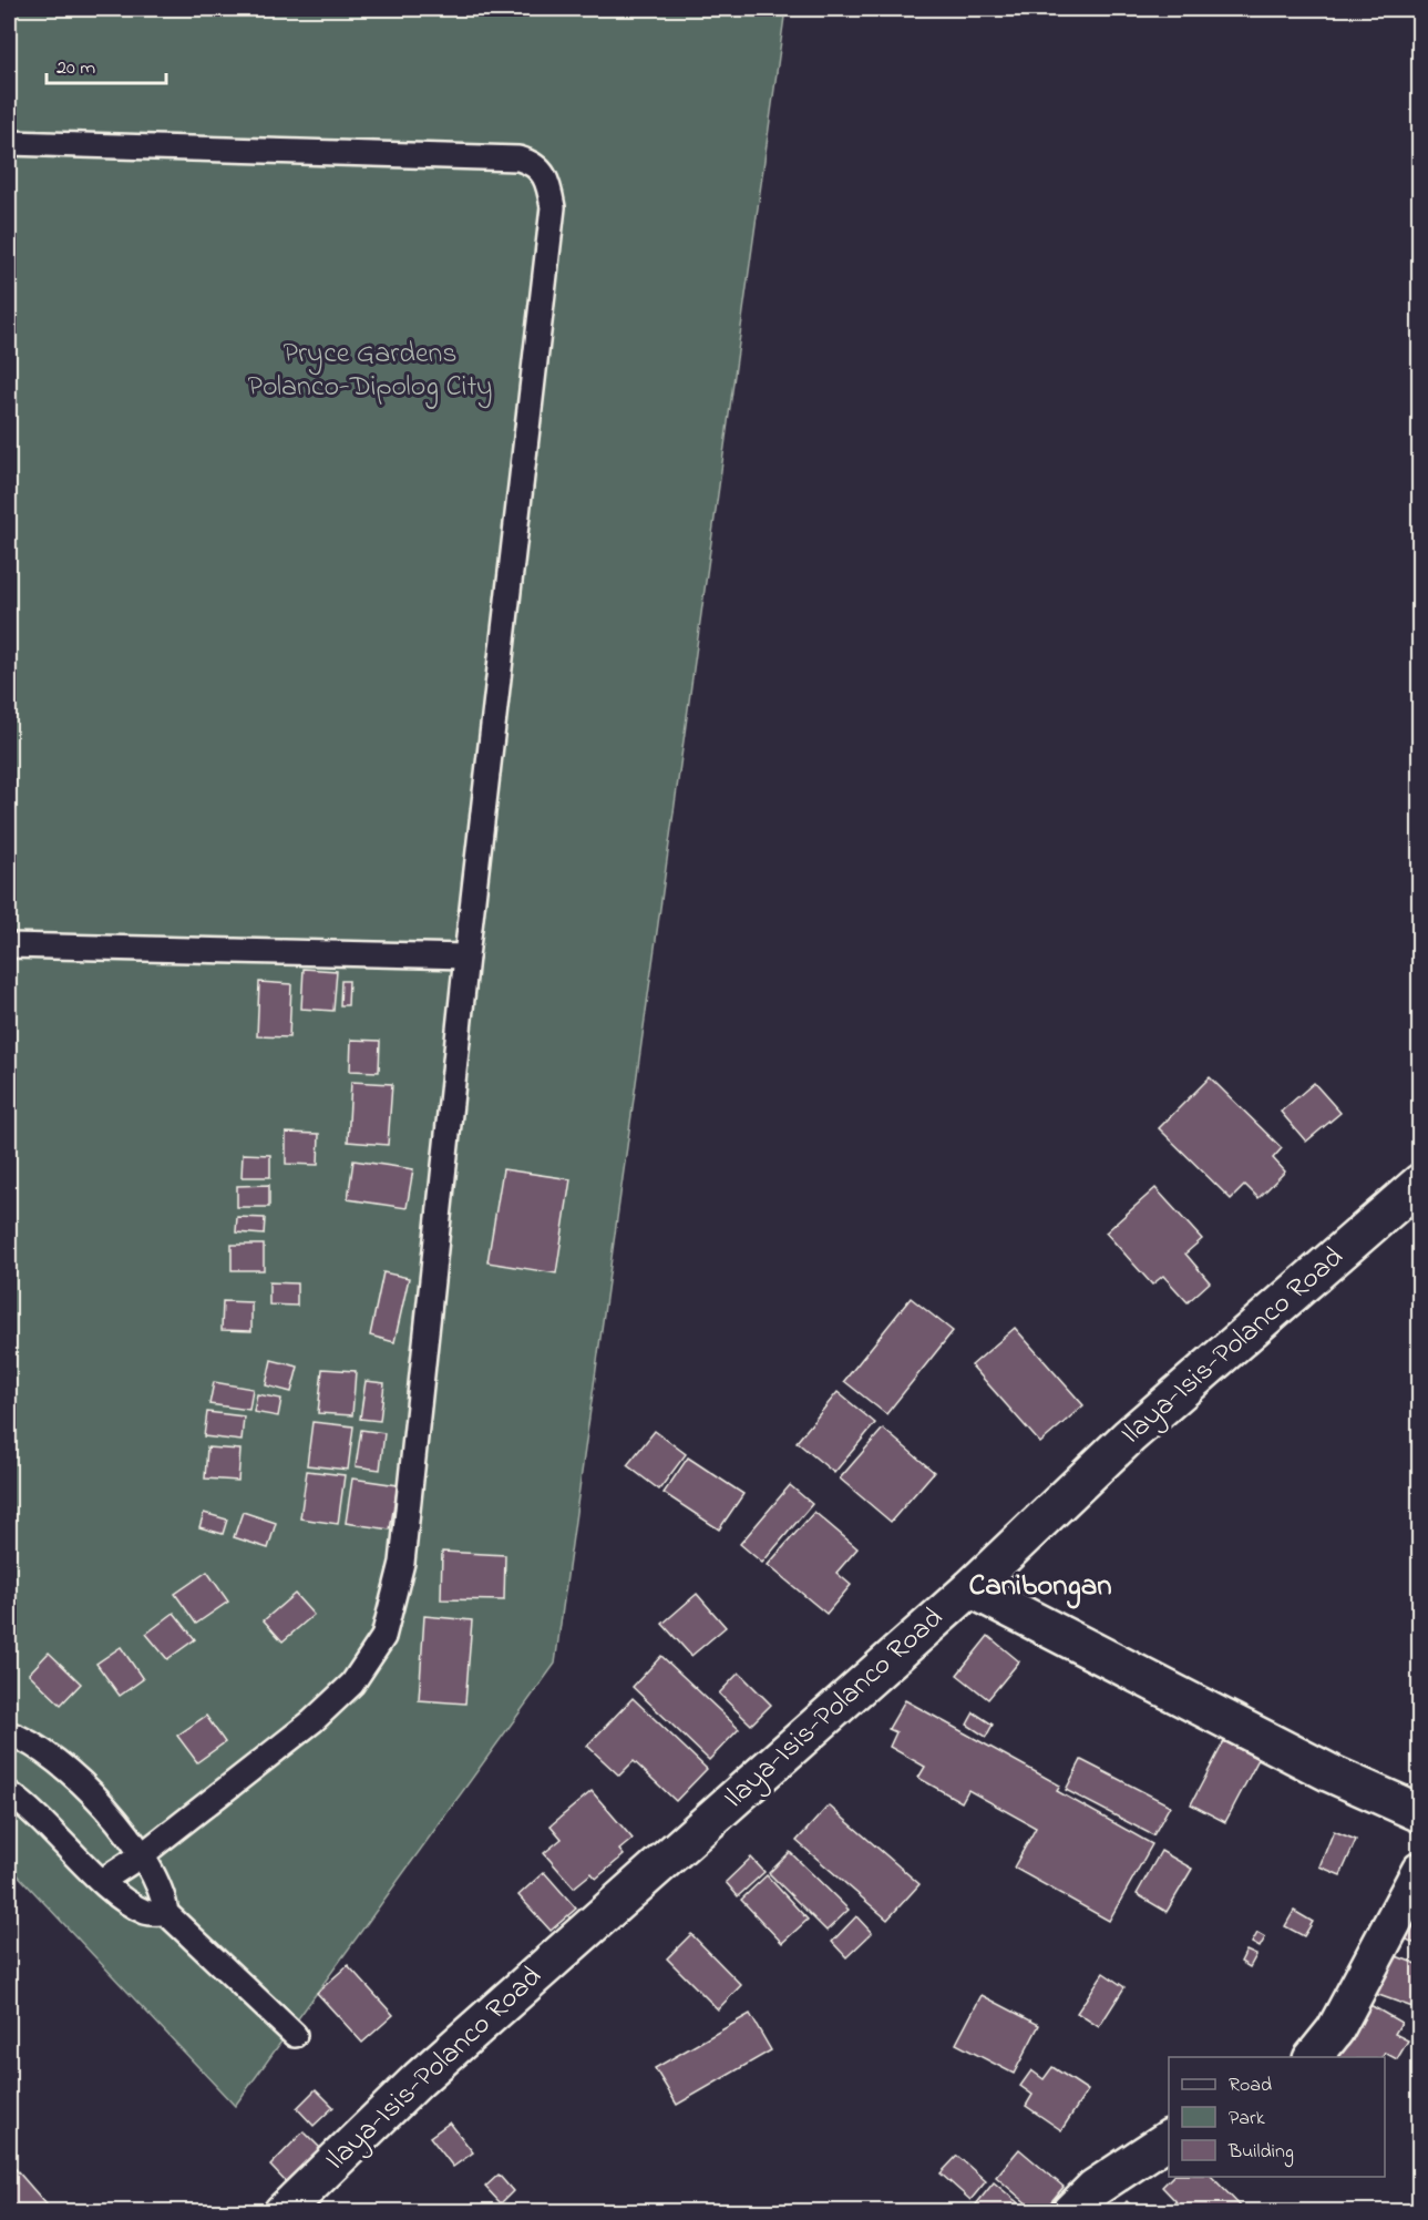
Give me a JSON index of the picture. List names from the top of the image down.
{
  "streets": {
    "main road": ["Ilaya-Isis-Polanco Road"]
  },
  "districts": ["Canibongan"],
  "parks": ["Pryce Gardens Polanco-Dipolog City"],
  "legend": ["Road", "Park", "Building"],
  "scale_bar": "20 m"
}
